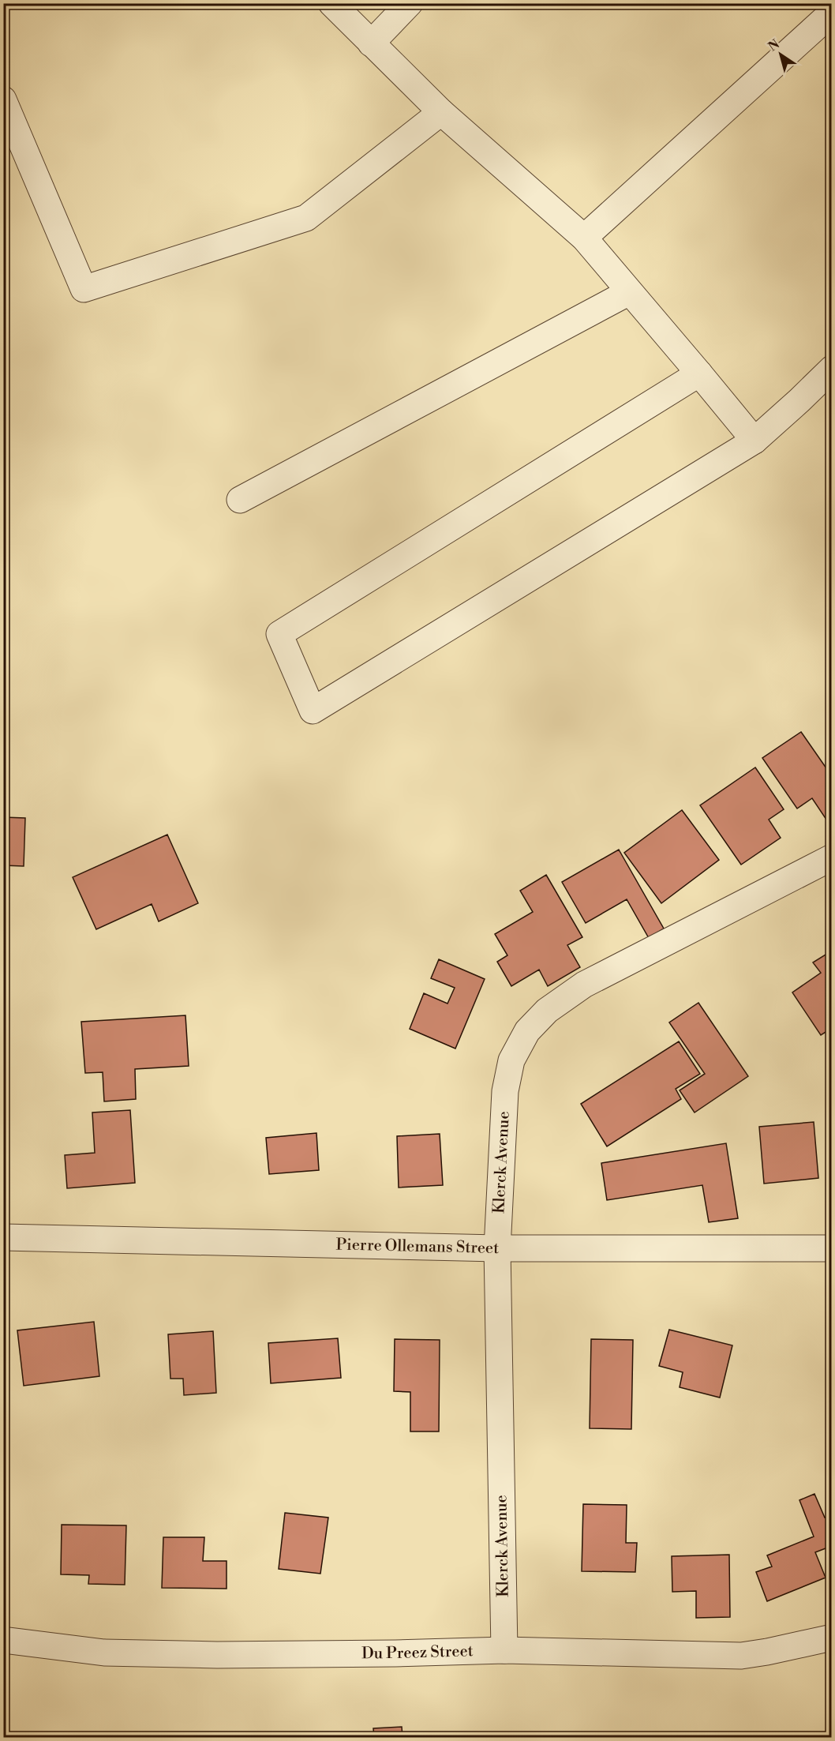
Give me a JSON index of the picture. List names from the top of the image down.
{
  "streets": {
    "street": ["Klerck Avenue", "Pierre Ollemans Street", "Du Preez Street"]
  },
  "crossings": [
    ["Klerck Avenue", "Pierre Ollemans Street"],
    ["Klerck Avenue", "Du Preez Street"]
  ],
  "north": "top left"
}
